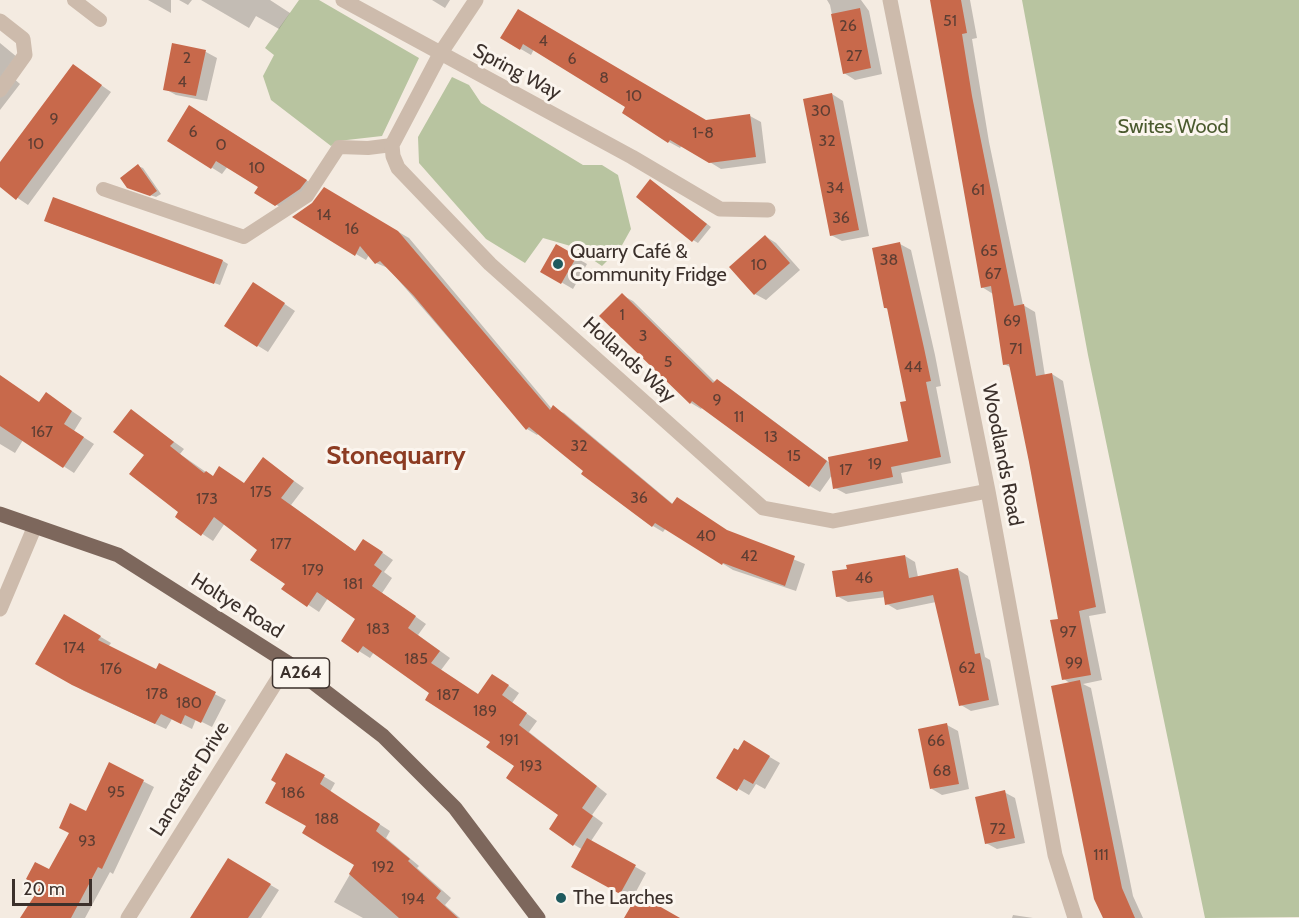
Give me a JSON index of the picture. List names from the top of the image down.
{
  "streets": {
    "main road": ["Holtye Road", "A264"],
    "street": [
      "Spring Way",
      "Hollands Way",
      "Woodlands Road",
      "Lancaster Drive"
    ]
  },
  "crossings": [
    ["Hollands Way", "Woodlands Road"],
    ["Holtye Road", "Lancaster Drive"]
  ],
  "districts": ["Stonequarry"],
  "parks": ["Swites Wood"],
  "places": ["Quarry Café & Community Fridge", "The Larches"],
  "house_numbers": [
    "51",
    "26",
    "4",
    "27",
    "2",
    "6",
    "8",
    "4",
    "10",
    "30",
    "9",
    "6",
    "1-8",
    "32",
    "10",
    "0",
    "10",
    "34",
    "61",
    "14",
    "36",
    "16",
    "65",
    "38",
    "10",
    "67",
    "1",
    "69",
    "3",
    "71",
    "5",
    "44",
    "9",
    "11",
    "167",
    "13",
    "32",
    "15",
    "19",
    "17",
    "175",
    "36",
    "173",
    "40",
    "177",
    "42",
    "179",
    "46",
    "181",
    "183",
    "97",
    "174",
    "185",
    "99",
    "62",
    "176",
    "178",
    "187",
    "180",
    "189",
    "191",
    "66",
    "193",
    "68",
    "95",
    "186",
    "188",
    "72",
    "93",
    "111",
    "192",
    "194"
  ],
  "scale_bar": "20 m"
}
